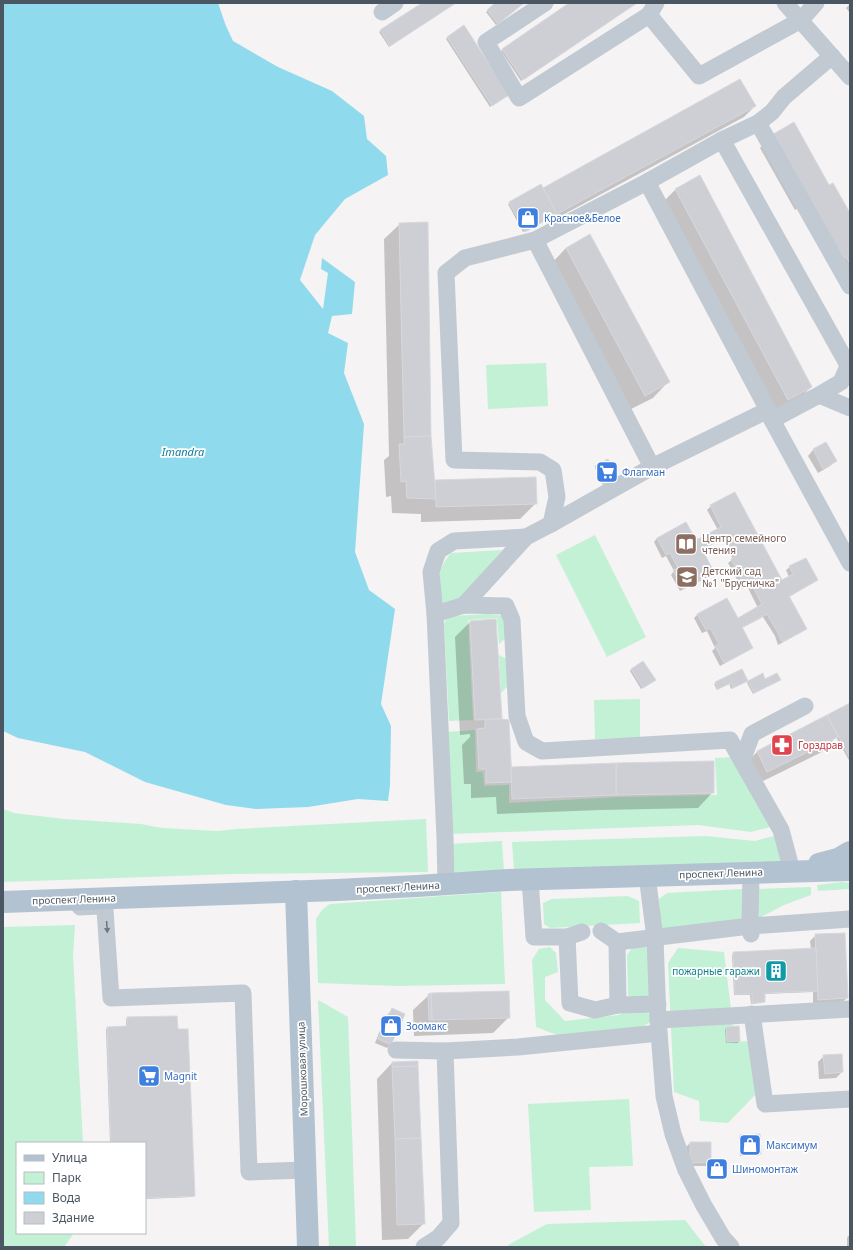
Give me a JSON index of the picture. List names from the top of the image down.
{
  "streets": {
    "main road": ["проспект Ленина", "Морошковая улица"]
  },
  "crossings": [
    ["проспект Ленина", "Морошковая улица"]
  ],
  "water": ["Imandra"],
  "places": {
    "shop": [
      "Красное&Белое",
      "Зоомакс",
      "Максимум",
      "Шиномонтаж"
    ],
    "supermarket": ["Флагман", "Magnit"],
    "library": ["Центр семейного чтения"],
    "school or university": ["Детский сад №1 \"Брусничка\""],
    "pharmacy": ["Горздрав"],
    "building": ["пожарные гаражи"]
  },
  "legend": [
    "Улица",
    "Парк",
    "Вода",
    "Здание"
  ]
}
